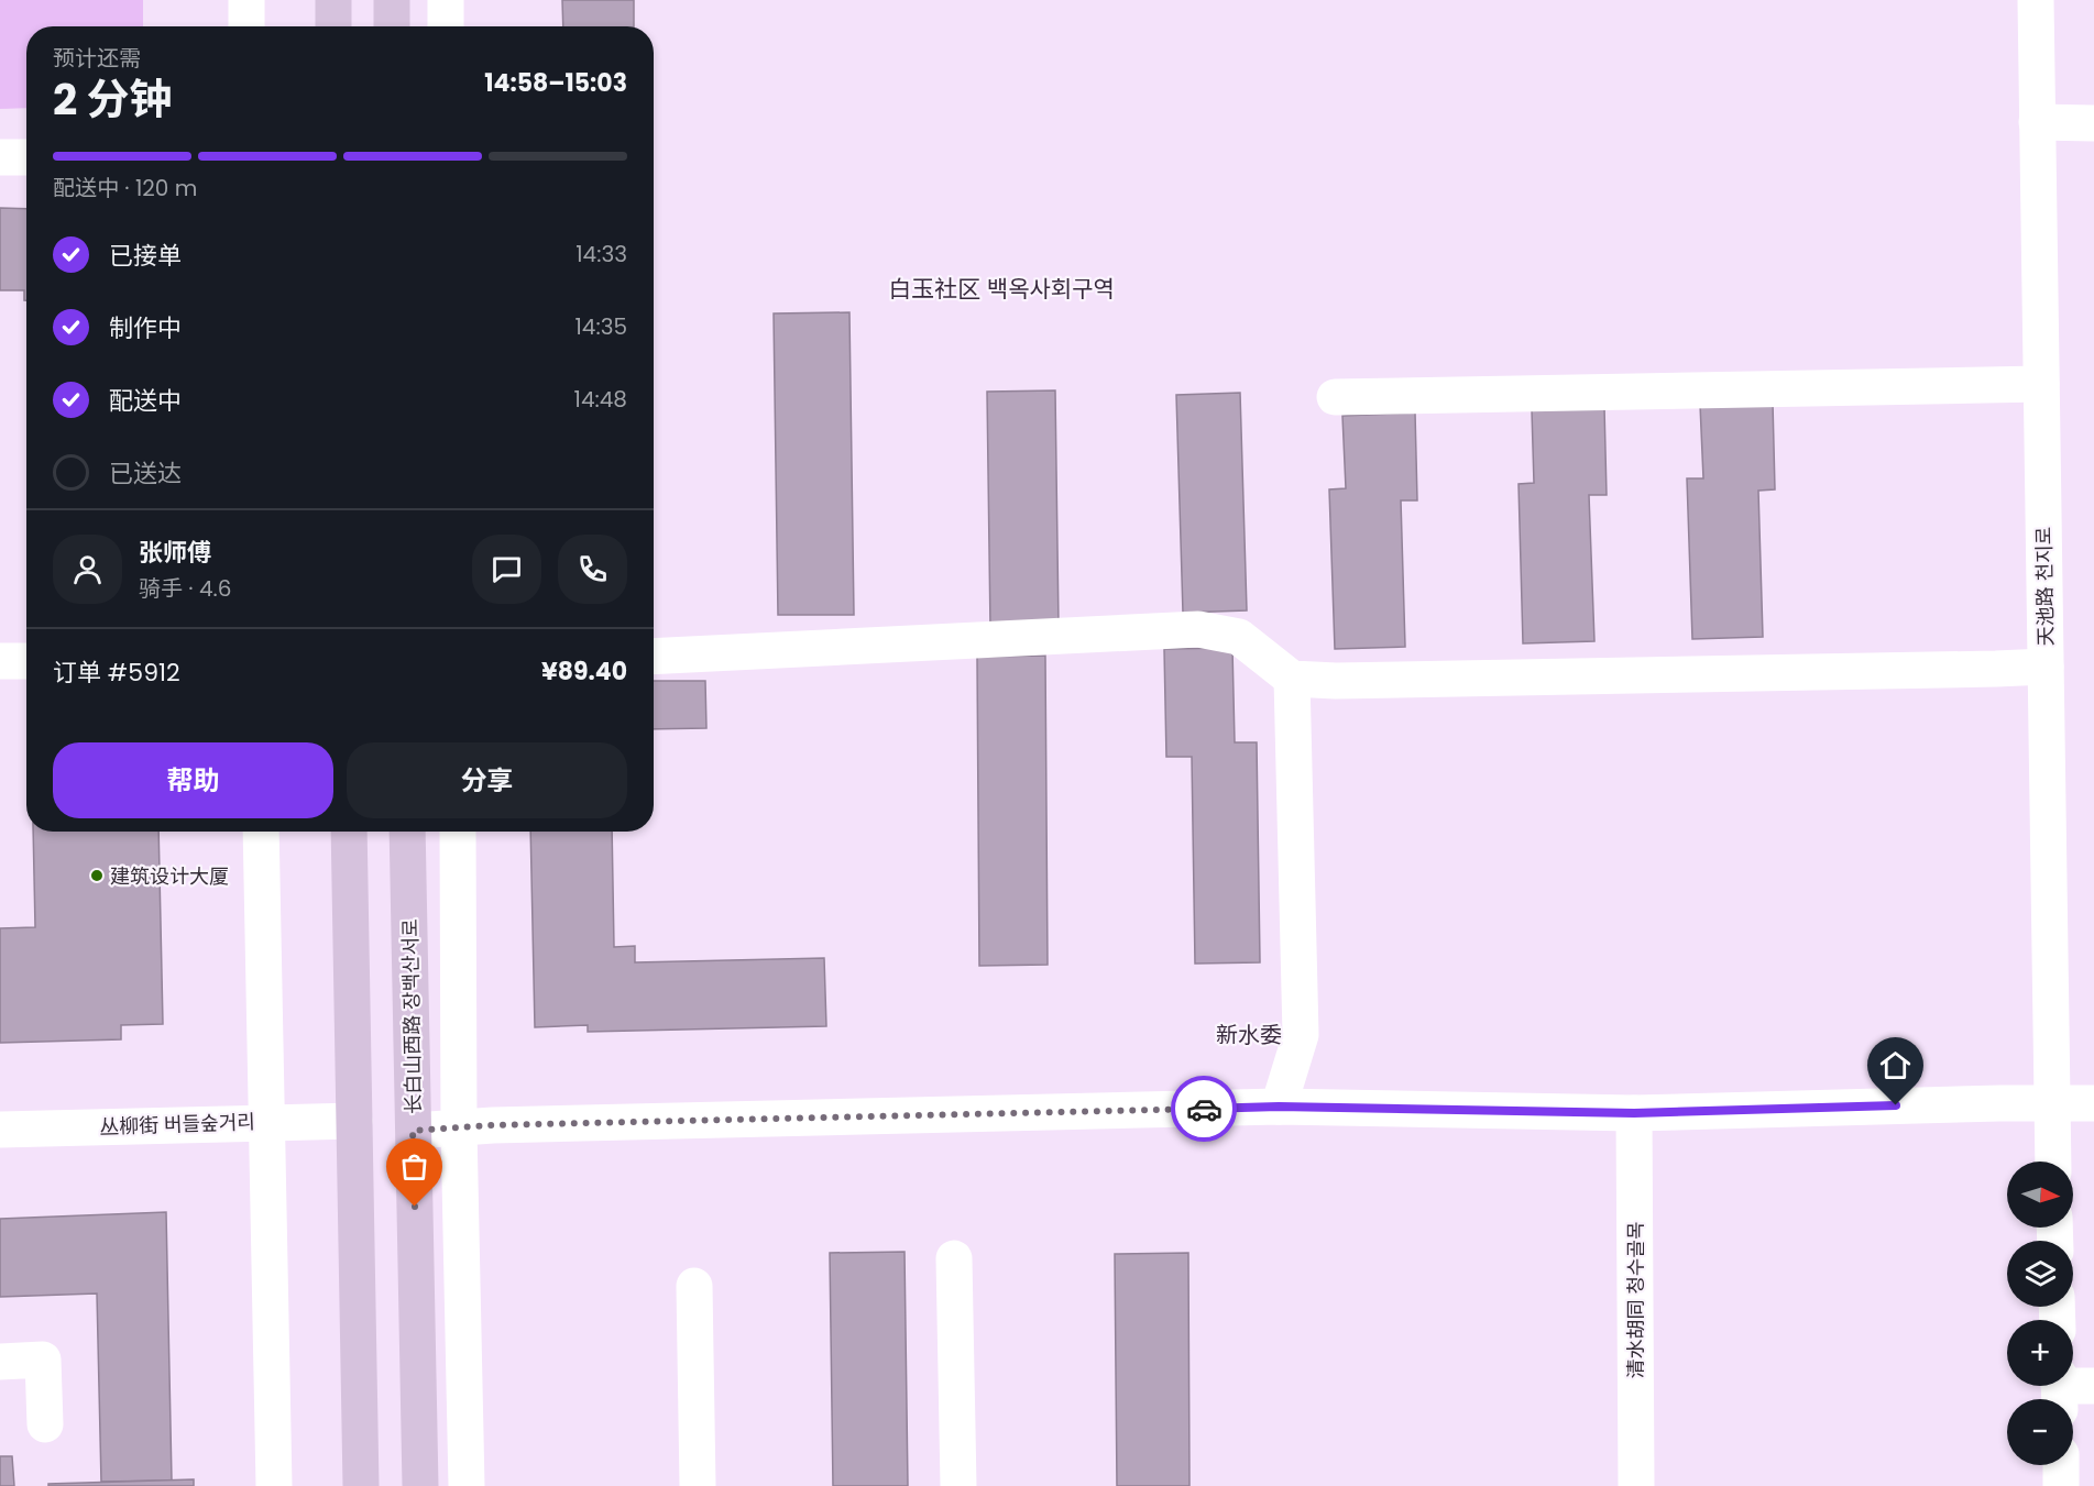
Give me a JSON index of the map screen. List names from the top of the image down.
{
  "streets": {
    "main road": ["长白山西路 장백산서로"],
    "street": ["天池路 천지로", "丛柳街 버들숲거리", "清水胡同 청수골목"]
  },
  "districts": ["白玉社区 백옥사회구역", "新水委"],
  "places": ["建筑设计大厦"],
  "north": "right",
  "page": {
    "heading": ["2 分钟", "预计还需", "14:58–15:03"],
    "panel": [
      "张师傅",
      "骑手 · 4.6",
      "订单 #5912",
      "¥89.40"
    ],
    "bar": "配送中 · 120 m",
    "list": [
      ["已接单", "14:33"],
      ["制作中", "14:35"],
      ["配送中", "14:48"],
      "已送达"
    ],
    "buttons": ["帮助", "分享"],
    "map_buttons": ["+", "−"]
  }
}
